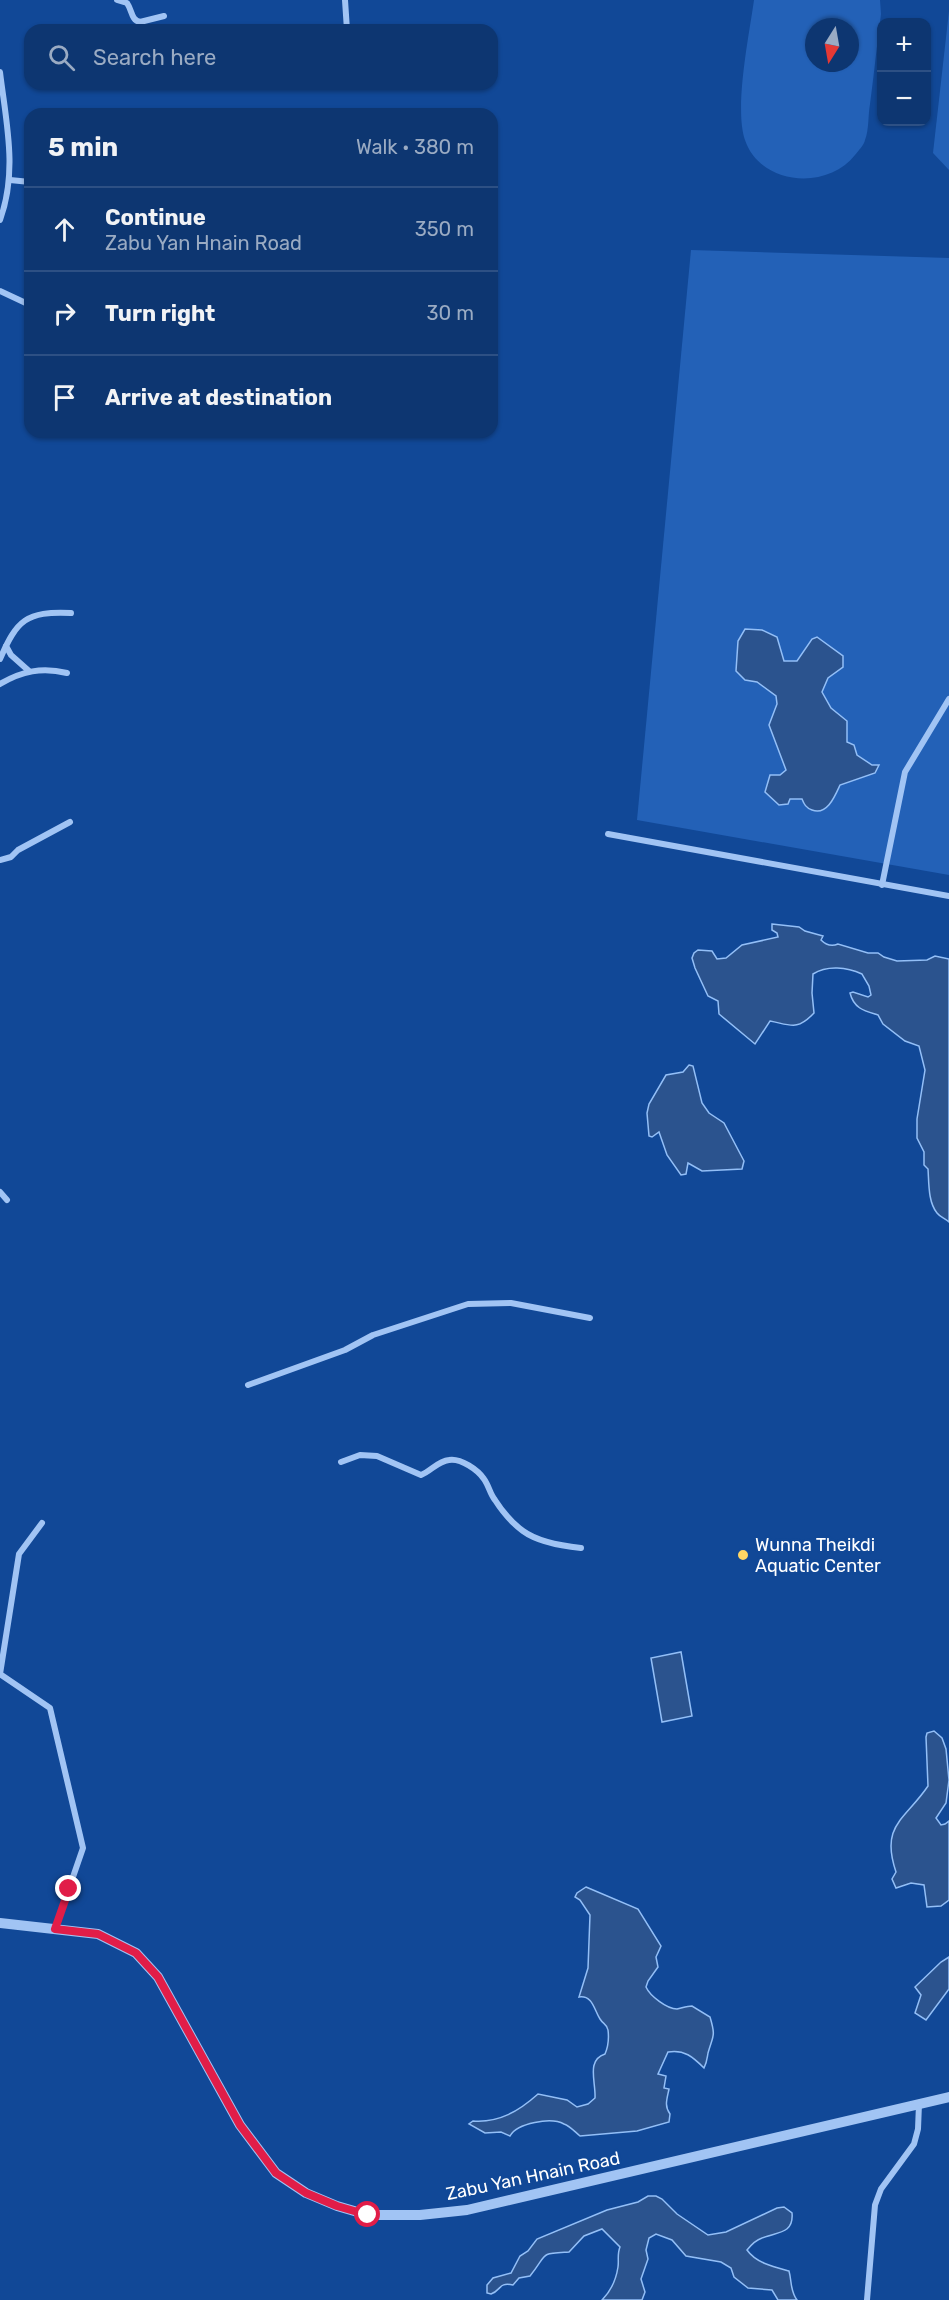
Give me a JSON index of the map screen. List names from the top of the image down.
{
  "streets": {
    "street": ["Zabu Yan Hnain Road"]
  },
  "places": ["Wunna Theikdi Aquatic Center"],
  "north": "bottom",
  "page": {
    "map_buttons": ["+", "−"],
    "search": "Search here",
    "heading": ["5 min", "Walk · 380 m"],
    "list": [
      ["Continue", "Zabu Yan Hnain Road", "350 m"],
      ["Turn right", "30 m"],
      "Arrive at destination"
    ]
  }
}
